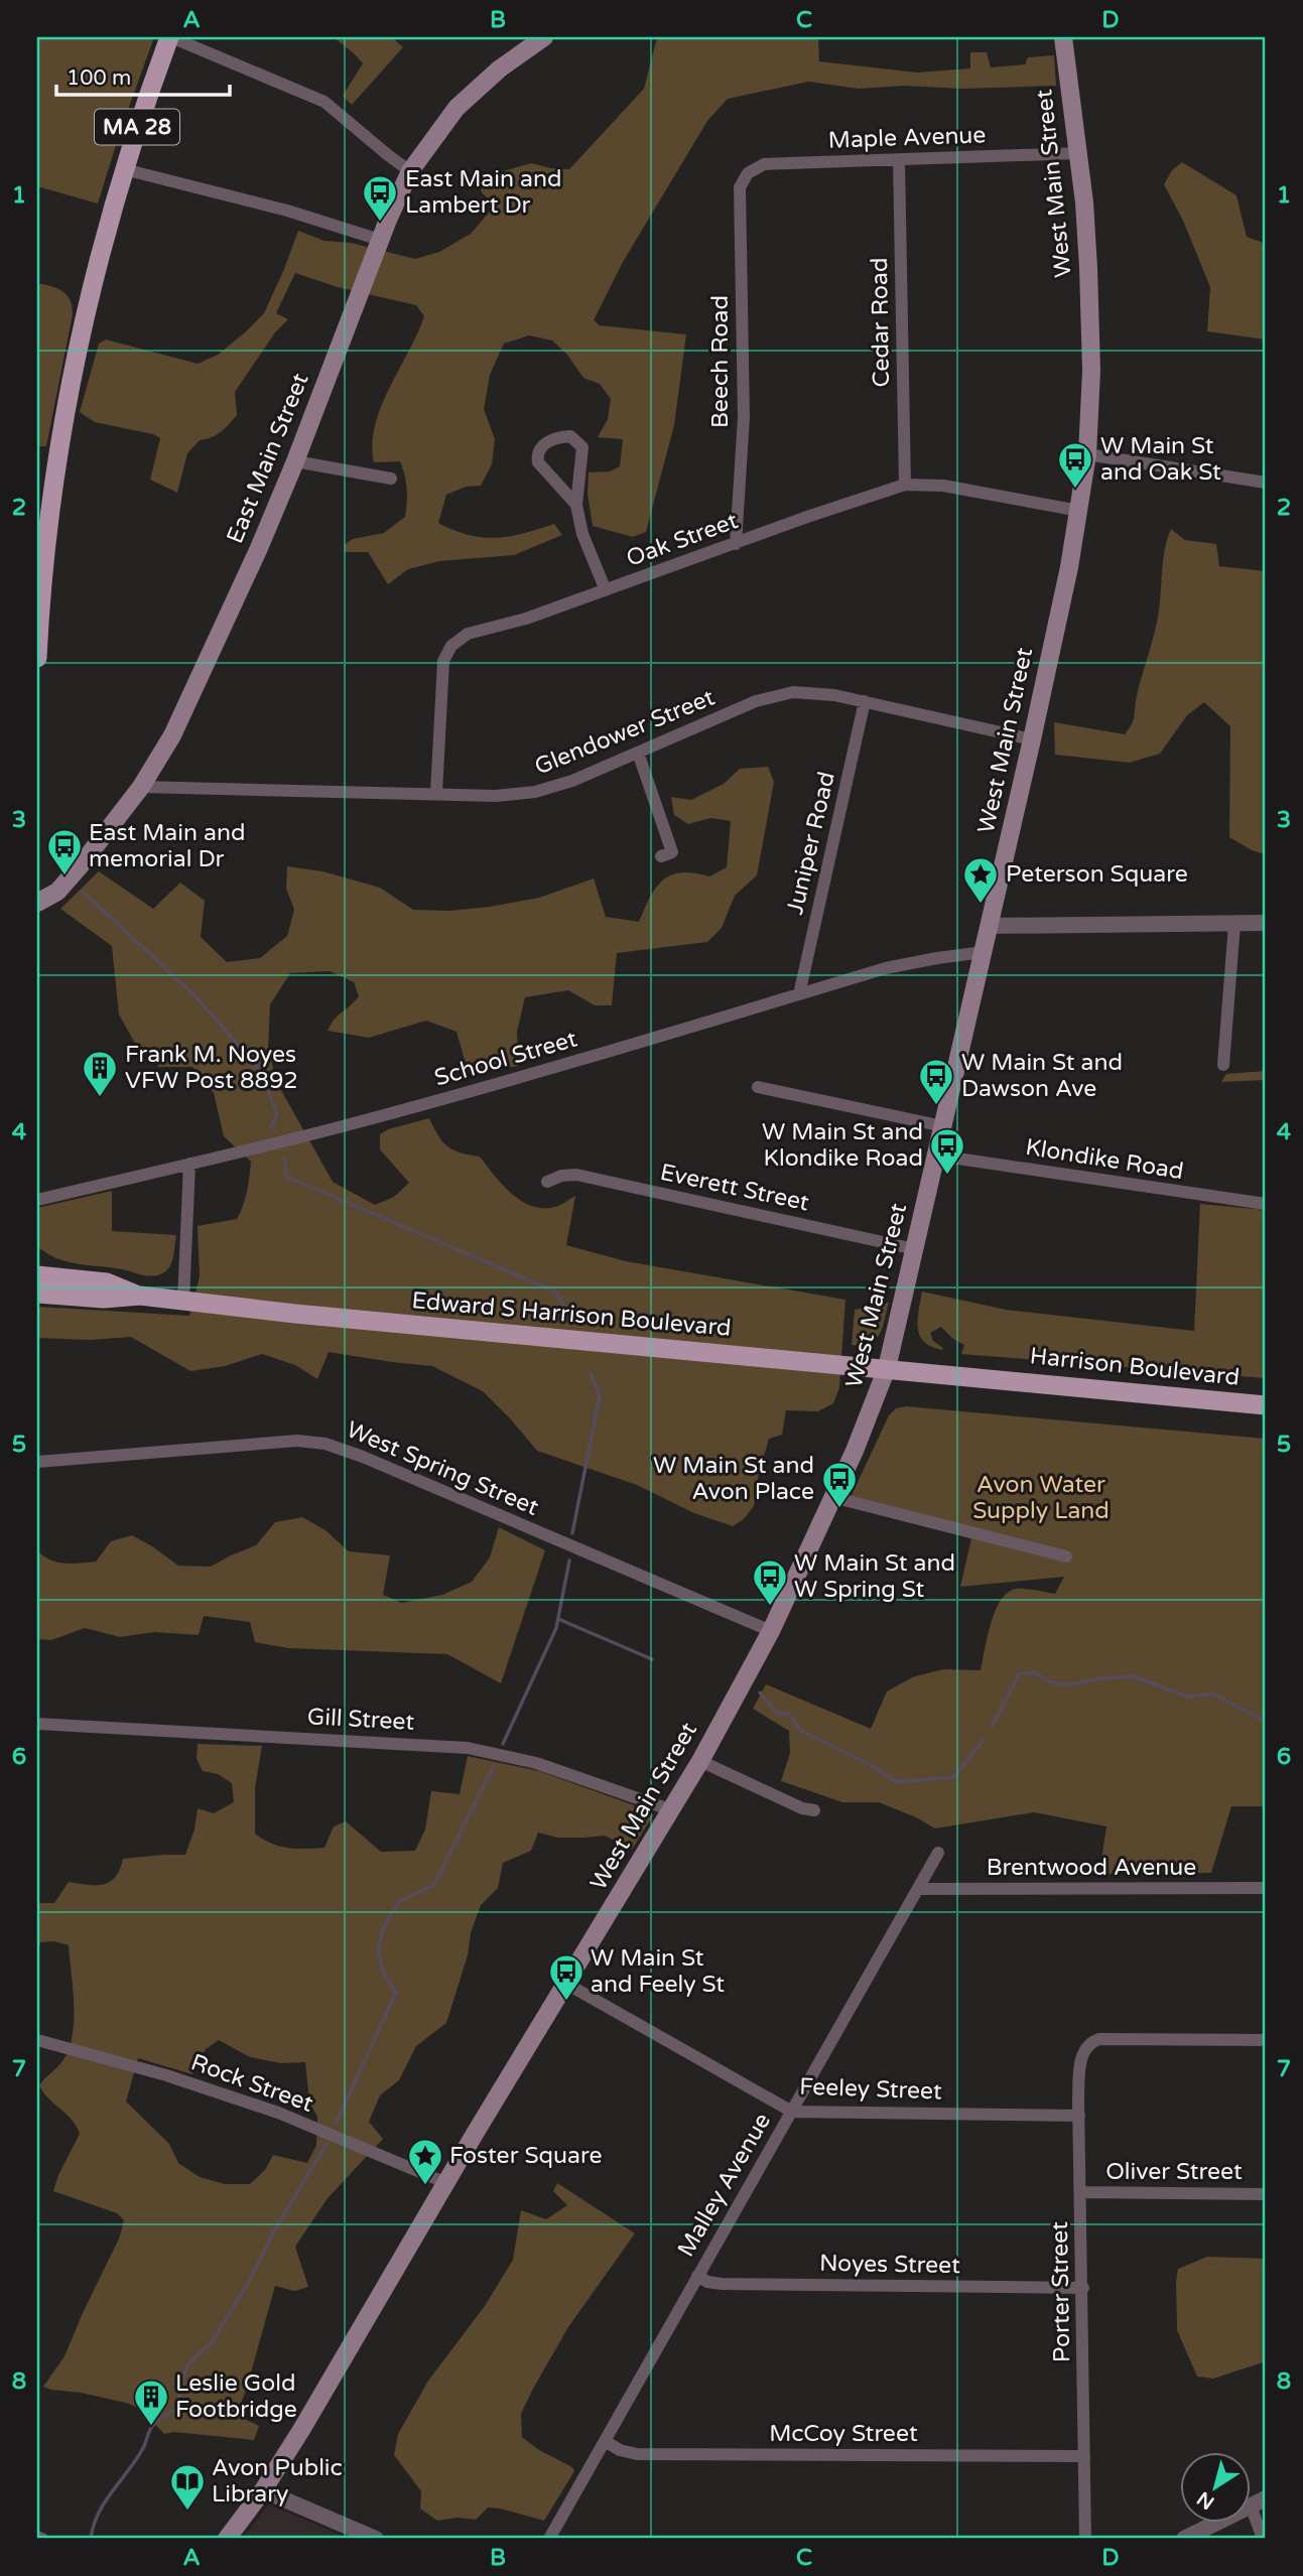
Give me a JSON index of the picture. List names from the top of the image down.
{
  "streets": {
    "main road": [
      "MA 28",
      "West Main Street",
      "East Main Street",
      "Edward S Harrison Boulevard",
      "Harrison Boulevard"
    ],
    "street": [
      "Maple Avenue",
      "Cedar Road",
      "Beech Road",
      "Oak Street",
      "Glendower Street",
      "Juniper Road",
      "School Street",
      "Klondike Road",
      "Everett Street",
      "West Spring Street",
      "Gill Street",
      "Brentwood Avenue",
      "Rock Street",
      "Feeley Street",
      "Oliver Street",
      "Malley Avenue",
      "Noyes Street",
      "Porter Street",
      "McCoy Street"
    ]
  },
  "crossings": [
    ["Maple Avenue", "West Main Street"],
    ["Maple Avenue", "Cedar Road"],
    ["Maple Avenue", "Beech Road"],
    ["West Main Street", "Oak Street"],
    ["West Main Street", "Glendower Street"],
    ["West Main Street", "School Street"],
    ["West Main Street", "Klondike Road"],
    ["West Main Street", "Everett Street"],
    ["West Main Street", "Edward S Harrison Boulevard"],
    ["West Main Street", "West Spring Street"],
    ["West Main Street", "Gill Street"],
    ["West Main Street", "Rock Street"],
    ["West Main Street", "Feeley Street"],
    ["Cedar Road", "Oak Street"],
    ["Beech Road", "Oak Street"],
    ["East Main Street", "Glendower Street"],
    ["Oak Street", "Glendower Street"],
    ["Glendower Street", "Juniper Road"],
    ["Juniper Road", "School Street"],
    ["Edward S Harrison Boulevard", "Harrison Boulevard"],
    ["Brentwood Avenue", "Malley Avenue"],
    ["Feeley Street", "Malley Avenue"],
    ["Feeley Street", "Porter Street"],
    ["Oliver Street", "Porter Street"],
    ["Malley Avenue", "Noyes Street"],
    ["Malley Avenue", "McCoy Street"],
    ["Noyes Street", "Porter Street"],
    ["Porter Street", "McCoy Street"]
  ],
  "parks": ["Avon Water Supply Land"],
  "places": {
    "bus stop": [
      "East Main and Lambert Dr",
      "W Main St and Oak St",
      "East Main and memorial Dr",
      "W Main St and Dawson Ave",
      "W Main St and Klondike Road",
      "W Main St and Avon Place",
      "W Main St and W Spring St",
      "W Main St and Feely St"
    ],
    "place": ["Peterson Square", "Foster Square"],
    "building": ["Frank M. Noyes VFW Post 8892", "Leslie Gold Footbridge"],
    "library": ["Avon Public Library"]
  },
  "scale_bar": "100 m",
  "north": "bottom left",
  "grid": {
    "columns": [
      "A",
      "B",
      "C",
      "D"
    ],
    "rows": [
      "1",
      "2",
      "3",
      "4",
      "5",
      "6",
      "7",
      "8"
    ]
  }
}
